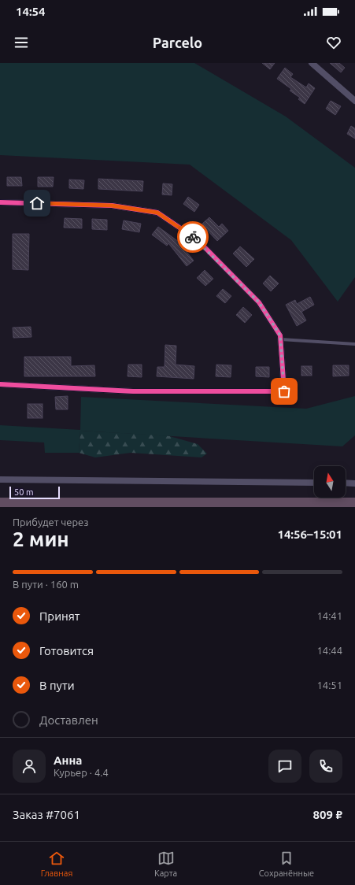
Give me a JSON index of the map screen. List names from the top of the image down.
{
  "scale_bar": "50 m",
  "north": "top",
  "page": {
    "status": "14:54",
    "header": "Parcelo",
    "scale": "50 m",
    "heading": ["2 мин", "Прибудет через", "14:56–15:01"],
    "panel": [
      "Анна",
      "Курьер · 4.4",
      "Заказ #7061",
      "809 ₽"
    ],
    "bar": "В пути · 160 m",
    "list": [
      ["Принят", "14:41"],
      ["Готовится", "14:44"],
      ["В пути", "14:51"],
      "Доставлен"
    ],
    "tabs": ["Главная", "Карта", "Сохранённые"]
  }
}
